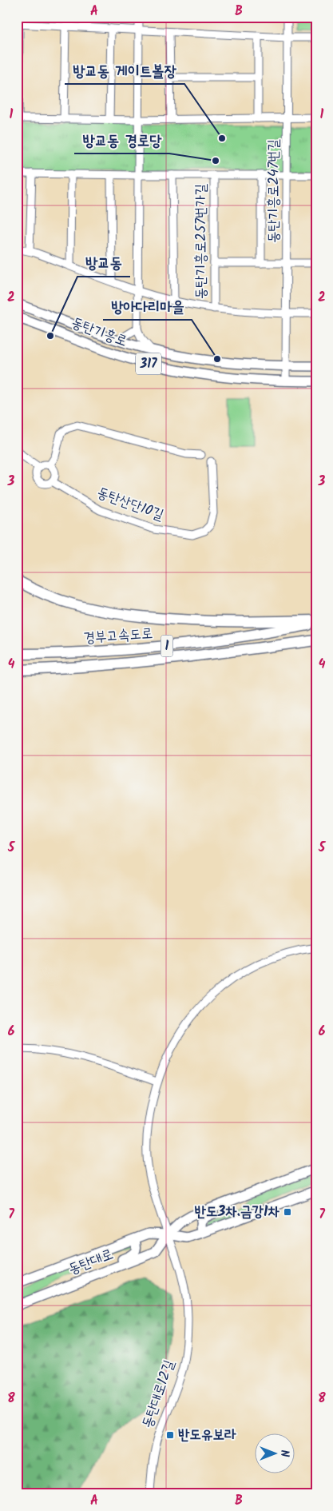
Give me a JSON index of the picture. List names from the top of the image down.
{
  "streets": {
    "highway": ["경부고속도로", "1"],
    "main road": ["동탄기흥로", "317", "동탄대로"],
    "street": [
      "동탄기흥로247번길",
      "동탄기흥로257번가길",
      "동탄산단10길",
      "동탄대로12길"
    ]
  },
  "crossings": [
    ["동탄기흥로247번길", "동탄기흥로257번가길"],
    ["동탄기흥로247번길", "동탄기흥로"],
    ["동탄대로", "동탄대로12길"]
  ],
  "places": {
    "other": [
      "방교동 게이트볼장",
      "방교동 경로당",
      "방교동",
      "방아다리마을"
    ],
    "transit": ["반도3차.금강1차", "반도유보라"]
  },
  "north": "right",
  "grid": {
    "columns": ["A", "B"],
    "rows": [
      "1",
      "2",
      "3",
      "4",
      "5",
      "6",
      "7",
      "8"
    ]
  }
}
